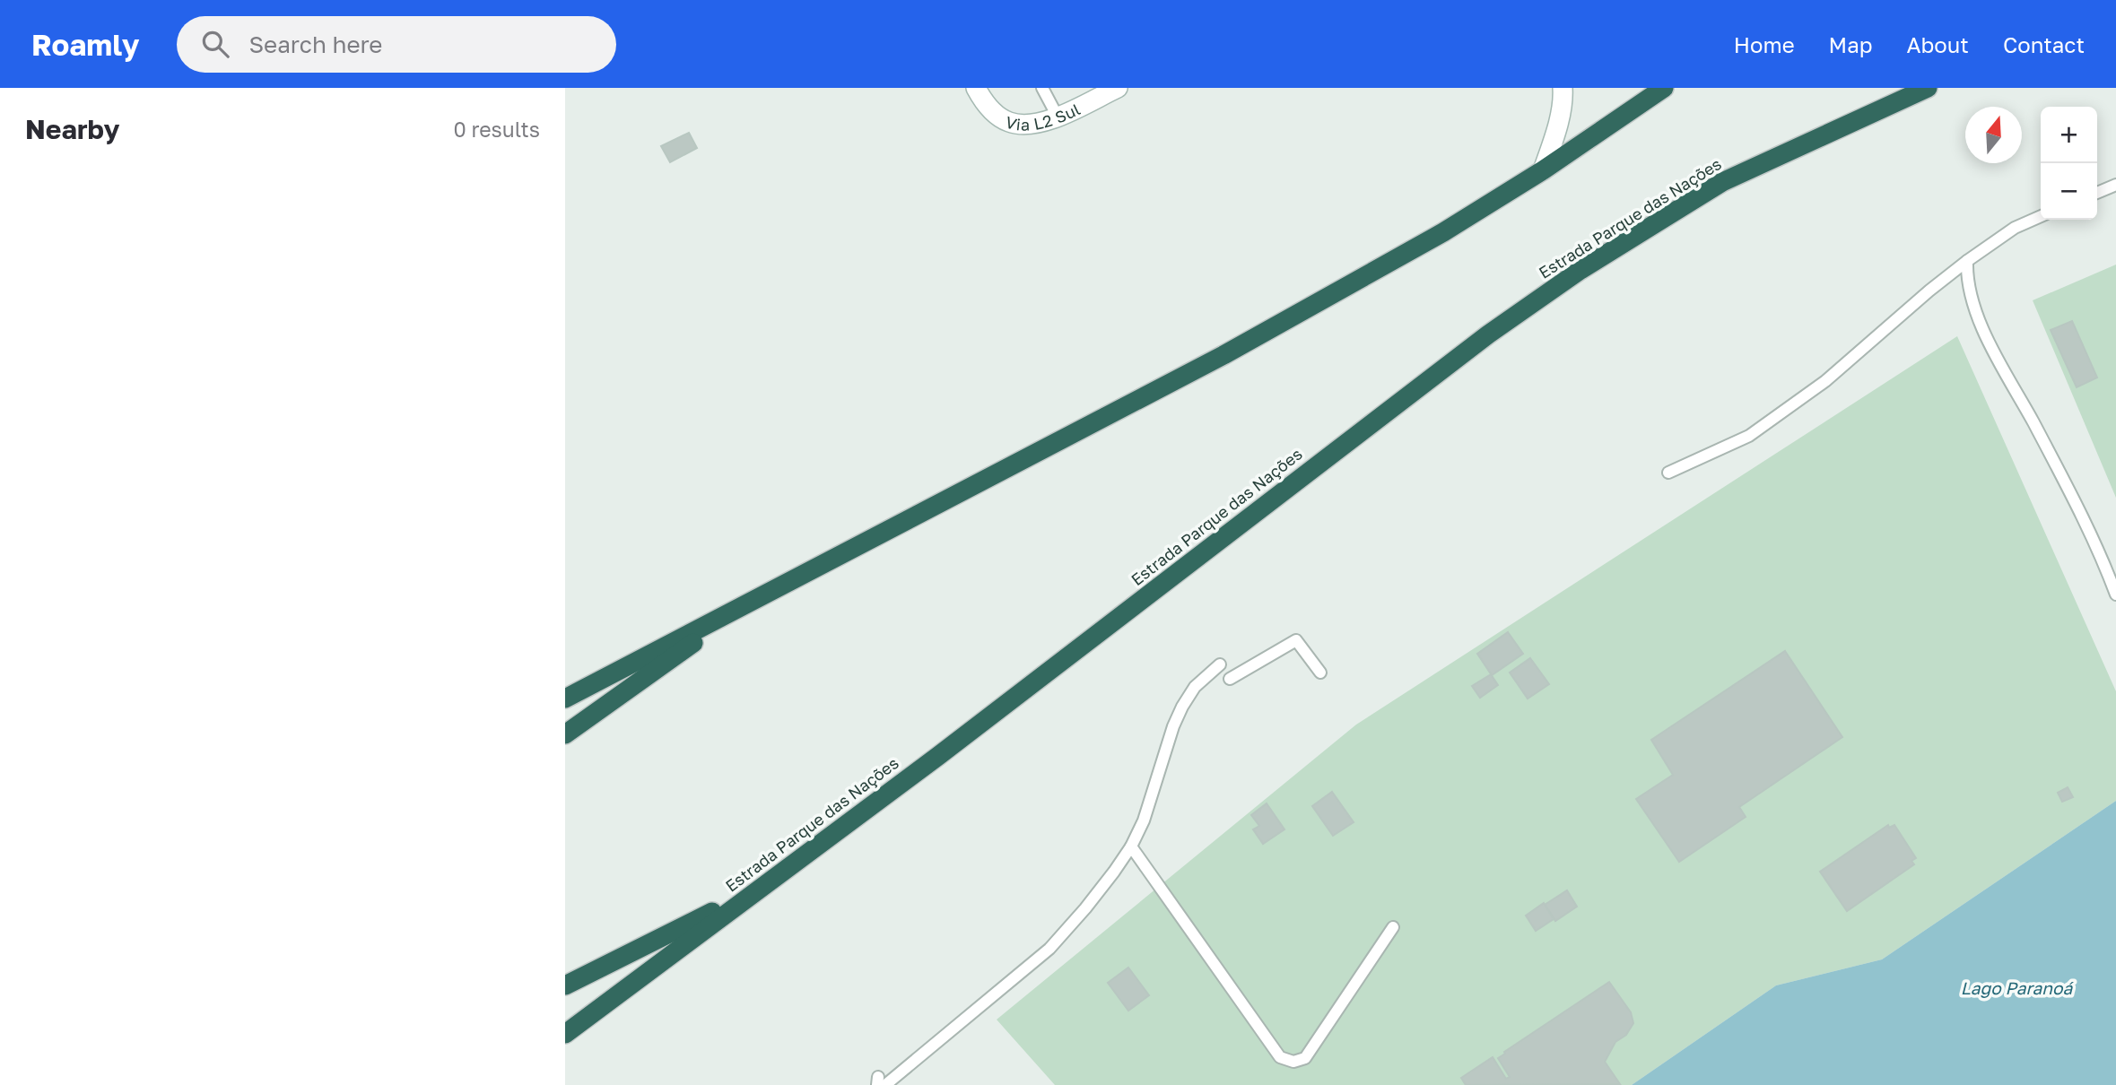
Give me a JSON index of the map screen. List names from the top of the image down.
{
  "streets": {
    "highway": ["Estrada Parque das Nações"],
    "street": ["Via L2 Sul"]
  },
  "water": ["Lago Paranoá"],
  "north": "top",
  "page": {
    "header": "Roamly",
    "search": "Search here",
    "nav": [
      "Home",
      "Map",
      "About",
      "Contact"
    ],
    "heading": ["Nearby", "0 results"],
    "map_buttons": ["+", "−"]
  }
}
